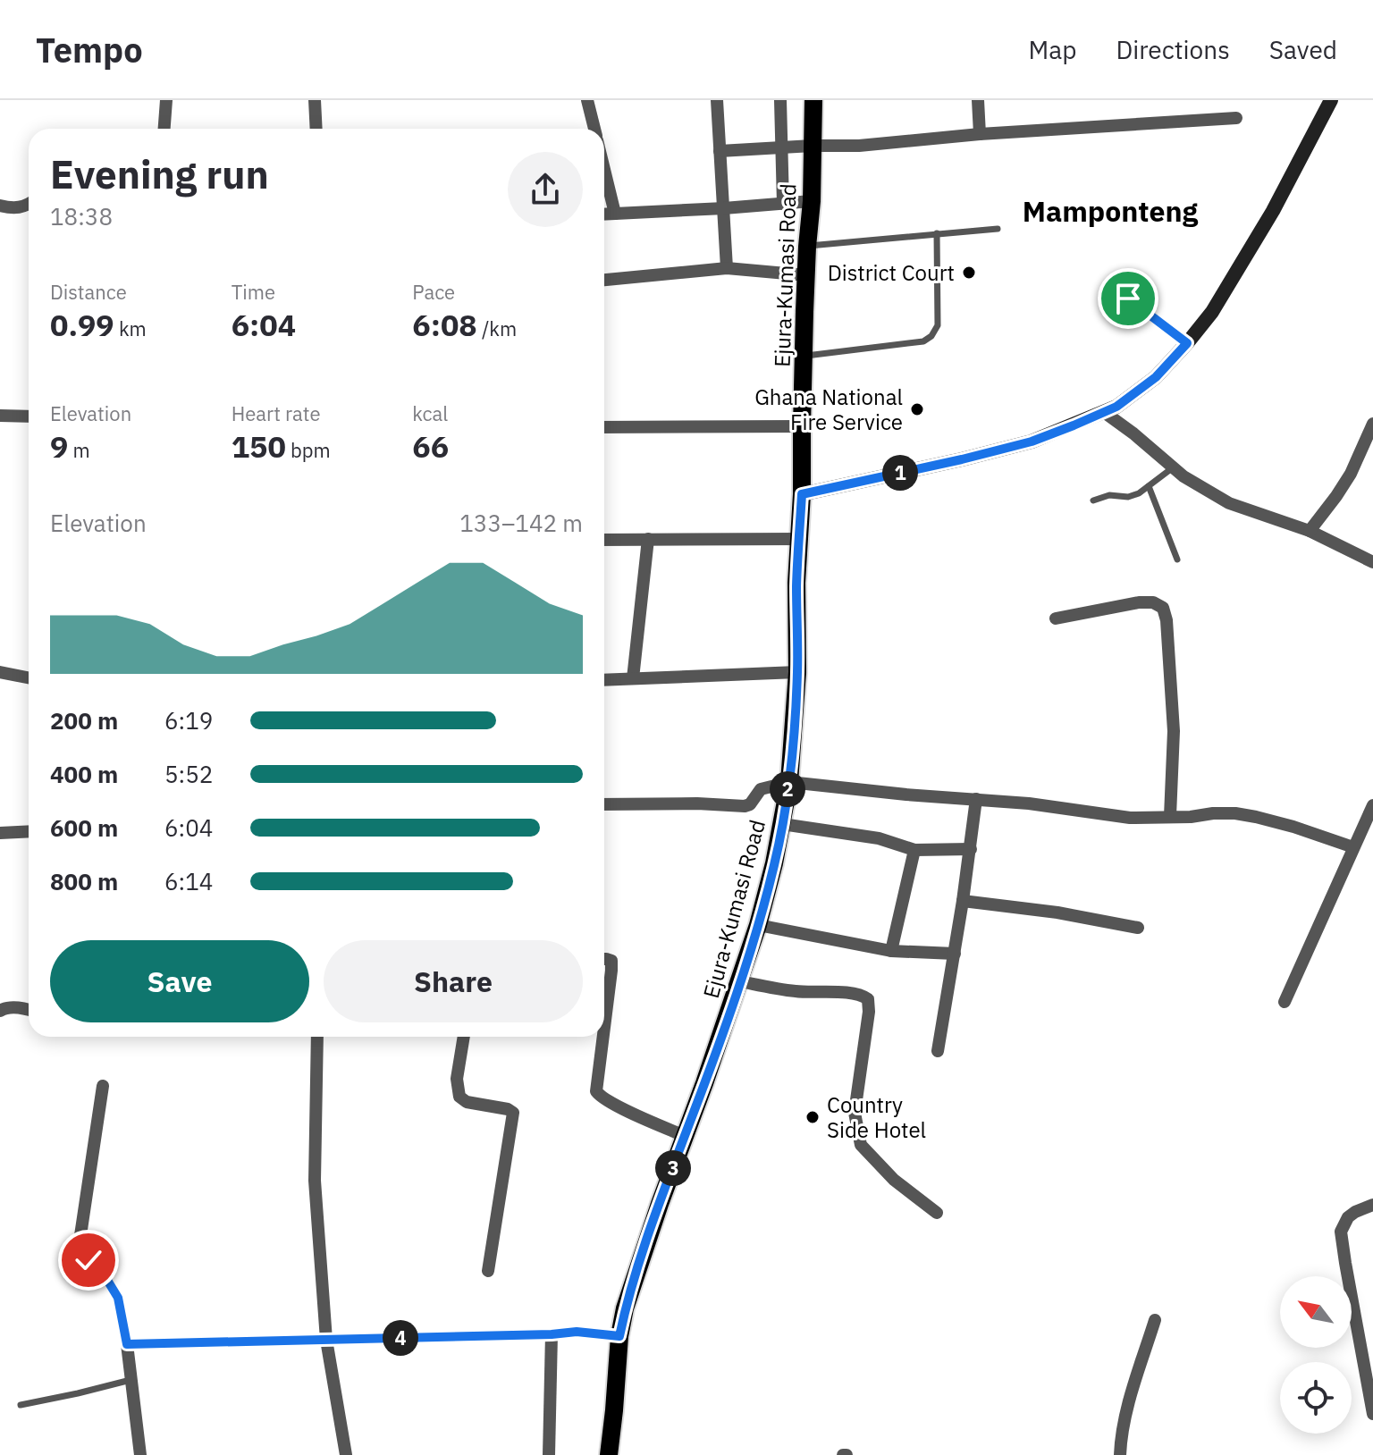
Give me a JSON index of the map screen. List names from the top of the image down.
{
  "streets": {
    "main road": ["Ejura-Kumasi Road"]
  },
  "districts": ["Mamponteng"],
  "places": ["District Court", "Ghana National Fire Service", "Country Side Hotel"],
  "north": "top left",
  "page": {
    "header": "Tempo",
    "nav": ["Map", "Directions", "Saved"],
    "heading": ["Evening run", "18:38"],
    "stats": [
      ["Distance", "0.99 km"],
      ["Time", "6:04"],
      ["Pace", "6:08 /km"],
      ["Elevation", "9 m"],
      ["Heart rate", "150 bpm"],
      ["kcal", "66"]
    ],
    "pins": [
      "1",
      "2",
      "3",
      "4"
    ],
    "chart": ["Elevation", "133–142 m"],
    "list": [
      {
        "name": "200 m",
        "note": "6:19"
      },
      {
        "name": "400 m",
        "note": "5:52"
      },
      {
        "name": "600 m",
        "note": "6:04"
      },
      {
        "name": "800 m",
        "note": "6:14"
      }
    ],
    "buttons": ["Save", "Share"]
  }
}
